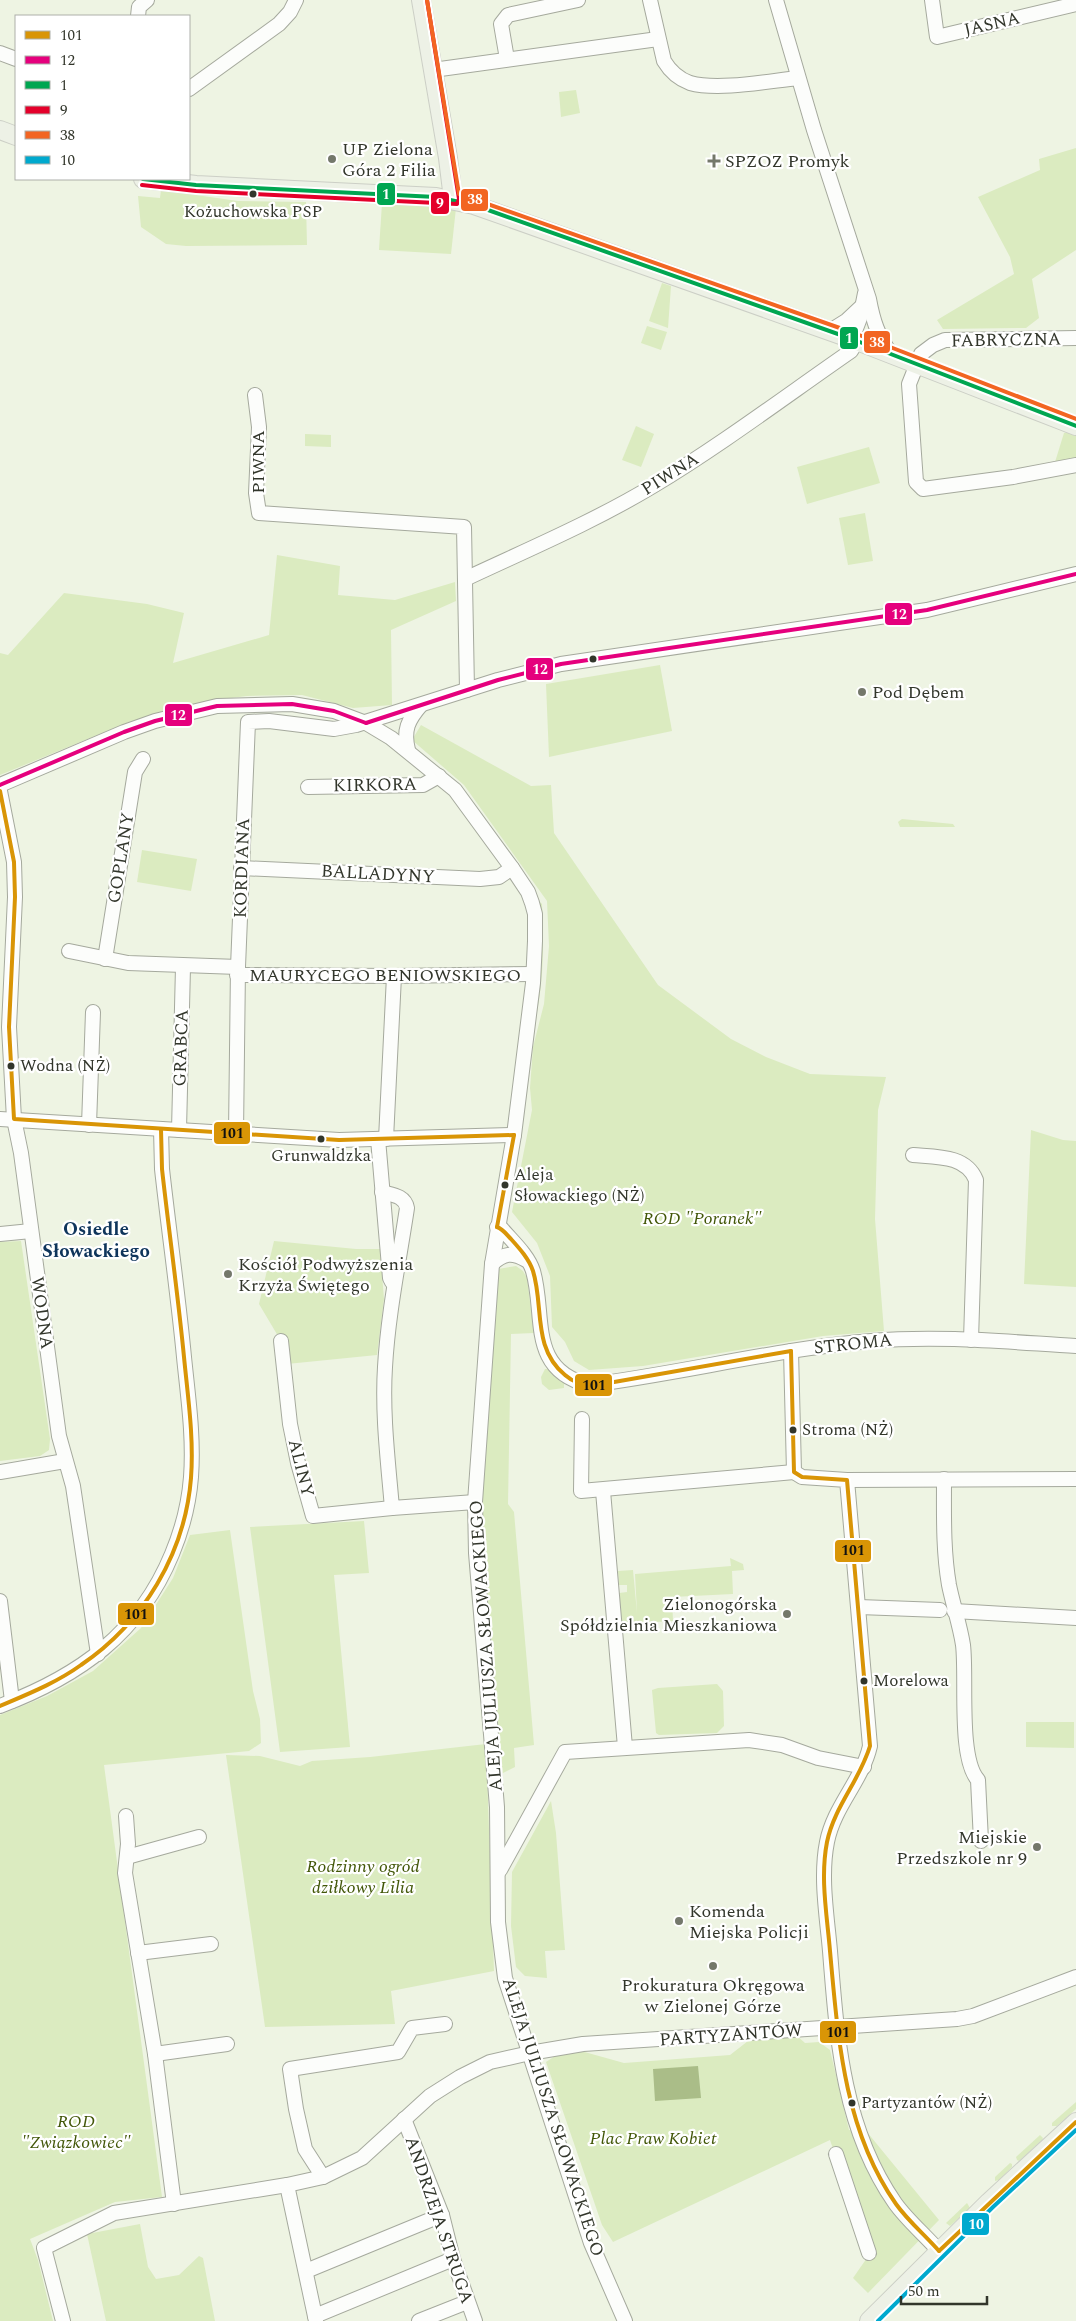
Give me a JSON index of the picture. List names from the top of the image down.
{
  "streets": {
    "street": [
      "JASNA",
      "FABRYCZNA",
      "PIWNA",
      "KIRKORA",
      "GOPLANY",
      "KORDIANA",
      "BALLADYNY",
      "MAURYCEGO BENIOWSKIEGO",
      "GRABCA",
      "WODNA",
      "STROMA",
      "ALINY",
      "ALEJA JULIUSZA SŁOWACKIEGO",
      "PARTYZANTÓW",
      "ANDRZEJA STRUGA"
    ]
  },
  "crossings": [
    ["KIRKORA", "ALEJA JULIUSZA SŁOWACKIEGO"],
    ["GOPLANY", "MAURYCEGO BENIOWSKIEGO"],
    ["KORDIANA", "BALLADYNY"],
    ["KORDIANA", "MAURYCEGO BENIOWSKIEGO"],
    ["KORDIANA", "ALEJA JULIUSZA SŁOWACKIEGO"],
    ["BALLADYNY", "ALEJA JULIUSZA SŁOWACKIEGO"],
    ["MAURYCEGO BENIOWSKIEGO", "GRABCA"],
    ["MAURYCEGO BENIOWSKIEGO", "ALEJA JULIUSZA SŁOWACKIEGO"],
    ["STROMA", "ALEJA JULIUSZA SŁOWACKIEGO"],
    ["ALEJA JULIUSZA SŁOWACKIEGO", "PARTYZANTÓW"],
    ["ALEJA JULIUSZA SŁOWACKIEGO", "ANDRZEJA STRUGA"],
    ["PARTYZANTÓW", "ANDRZEJA STRUGA"]
  ],
  "districts": ["Osiedle Słowackiego"],
  "parks": [
    "ROD \"Poranek\"",
    "Rodzinny ogród dziłkowy Lilia",
    "ROD \"Związkowiec\"",
    "Plac Praw Kobiet"
  ],
  "places": {
    "other": [
      "UP Zielona Góra 2 Filia",
      "Kożuchowska PSP",
      "Pod Dębem",
      "Wodna (NŻ)",
      "Grunwaldzka",
      "Aleja Słowackiego (NŻ)",
      "Kościół Podwyższenia Krzyża Świętego",
      "Stroma (NŻ)",
      "Zielonogórska Spółdzielnia Mieszkaniowa",
      "Morelowa",
      "Miejskie Przedszkole nr 9",
      "Komenda Miejska Policji",
      "Prokuratura Okręgowa w Zielonej Górze",
      "Partyzantów (NŻ)"
    ],
    "health": ["SPZOZ Promyk"]
  },
  "lines": [
    "transit line 9",
    "transit line 38",
    "transit line 1",
    "transit line 12",
    "transit line 101",
    "transit line 10"
  ],
  "legend": [
    "101",
    "12",
    "1",
    "9",
    "38",
    "10"
  ],
  "scale_bar": "50 m"
}
